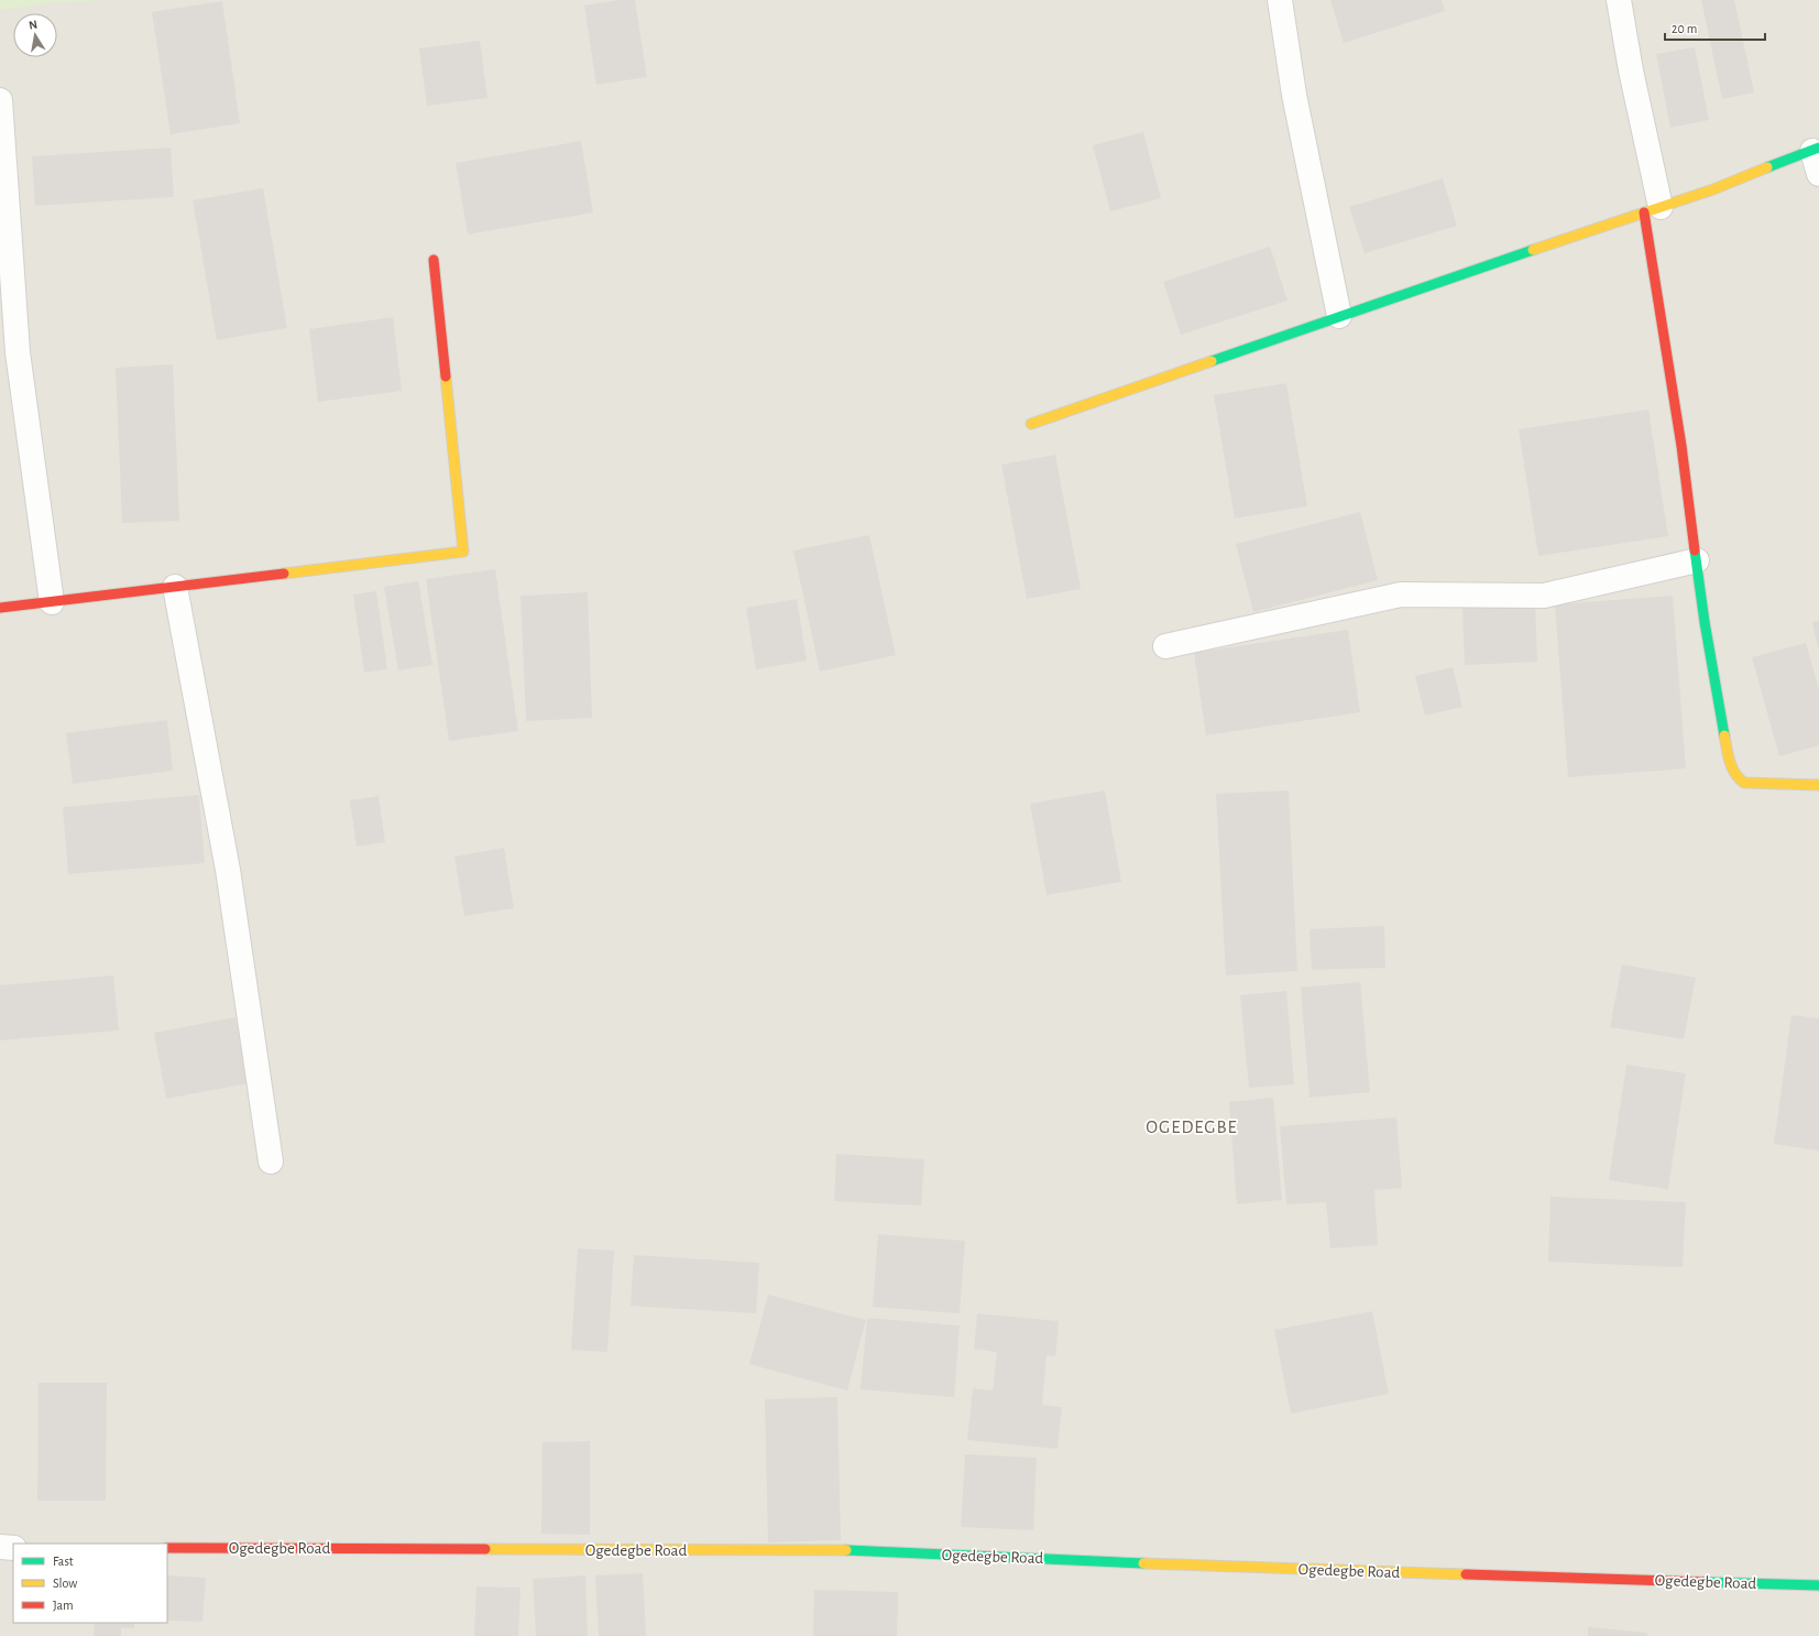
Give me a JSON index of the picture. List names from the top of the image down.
{
  "streets": {
    "street": ["Ogedegbe Road"]
  },
  "districts": ["OGEDEGBE"],
  "legend": ["Fast", "Slow", "Jam"],
  "scale_bar": "20 m",
  "north": "top"
}
